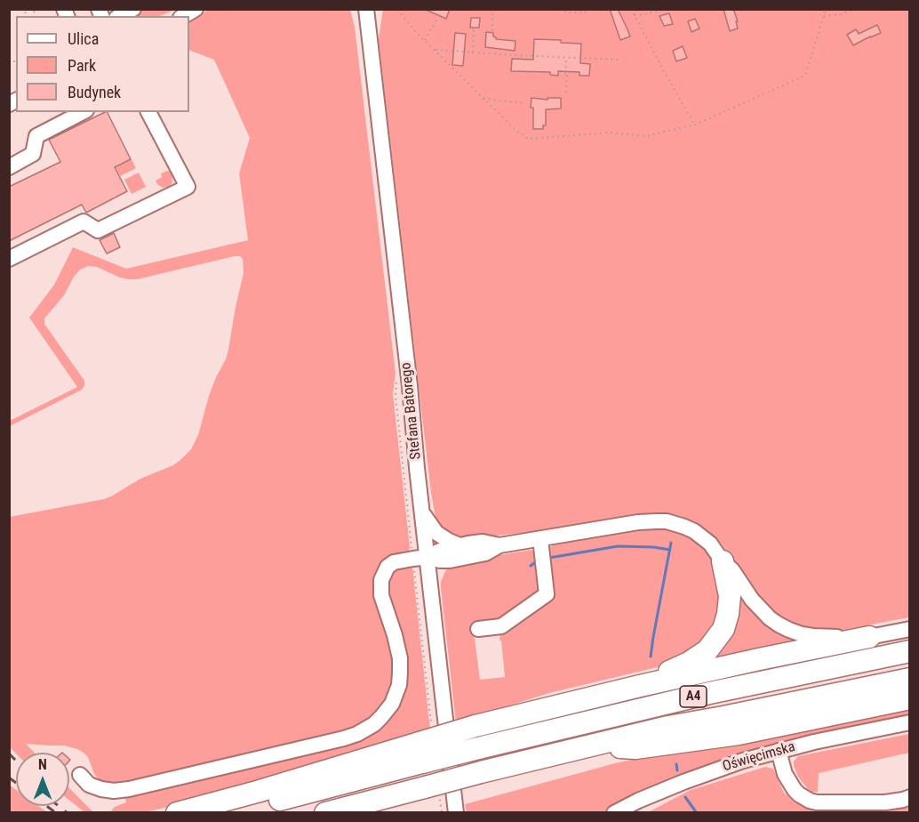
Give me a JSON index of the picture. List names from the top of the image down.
{
  "streets": {
    "highway": ["A4"],
    "street": ["Stefana Batorego", "Oświęcimska"]
  },
  "legend": ["Ulica", "Park", "Budynek"],
  "north": "top"
}
